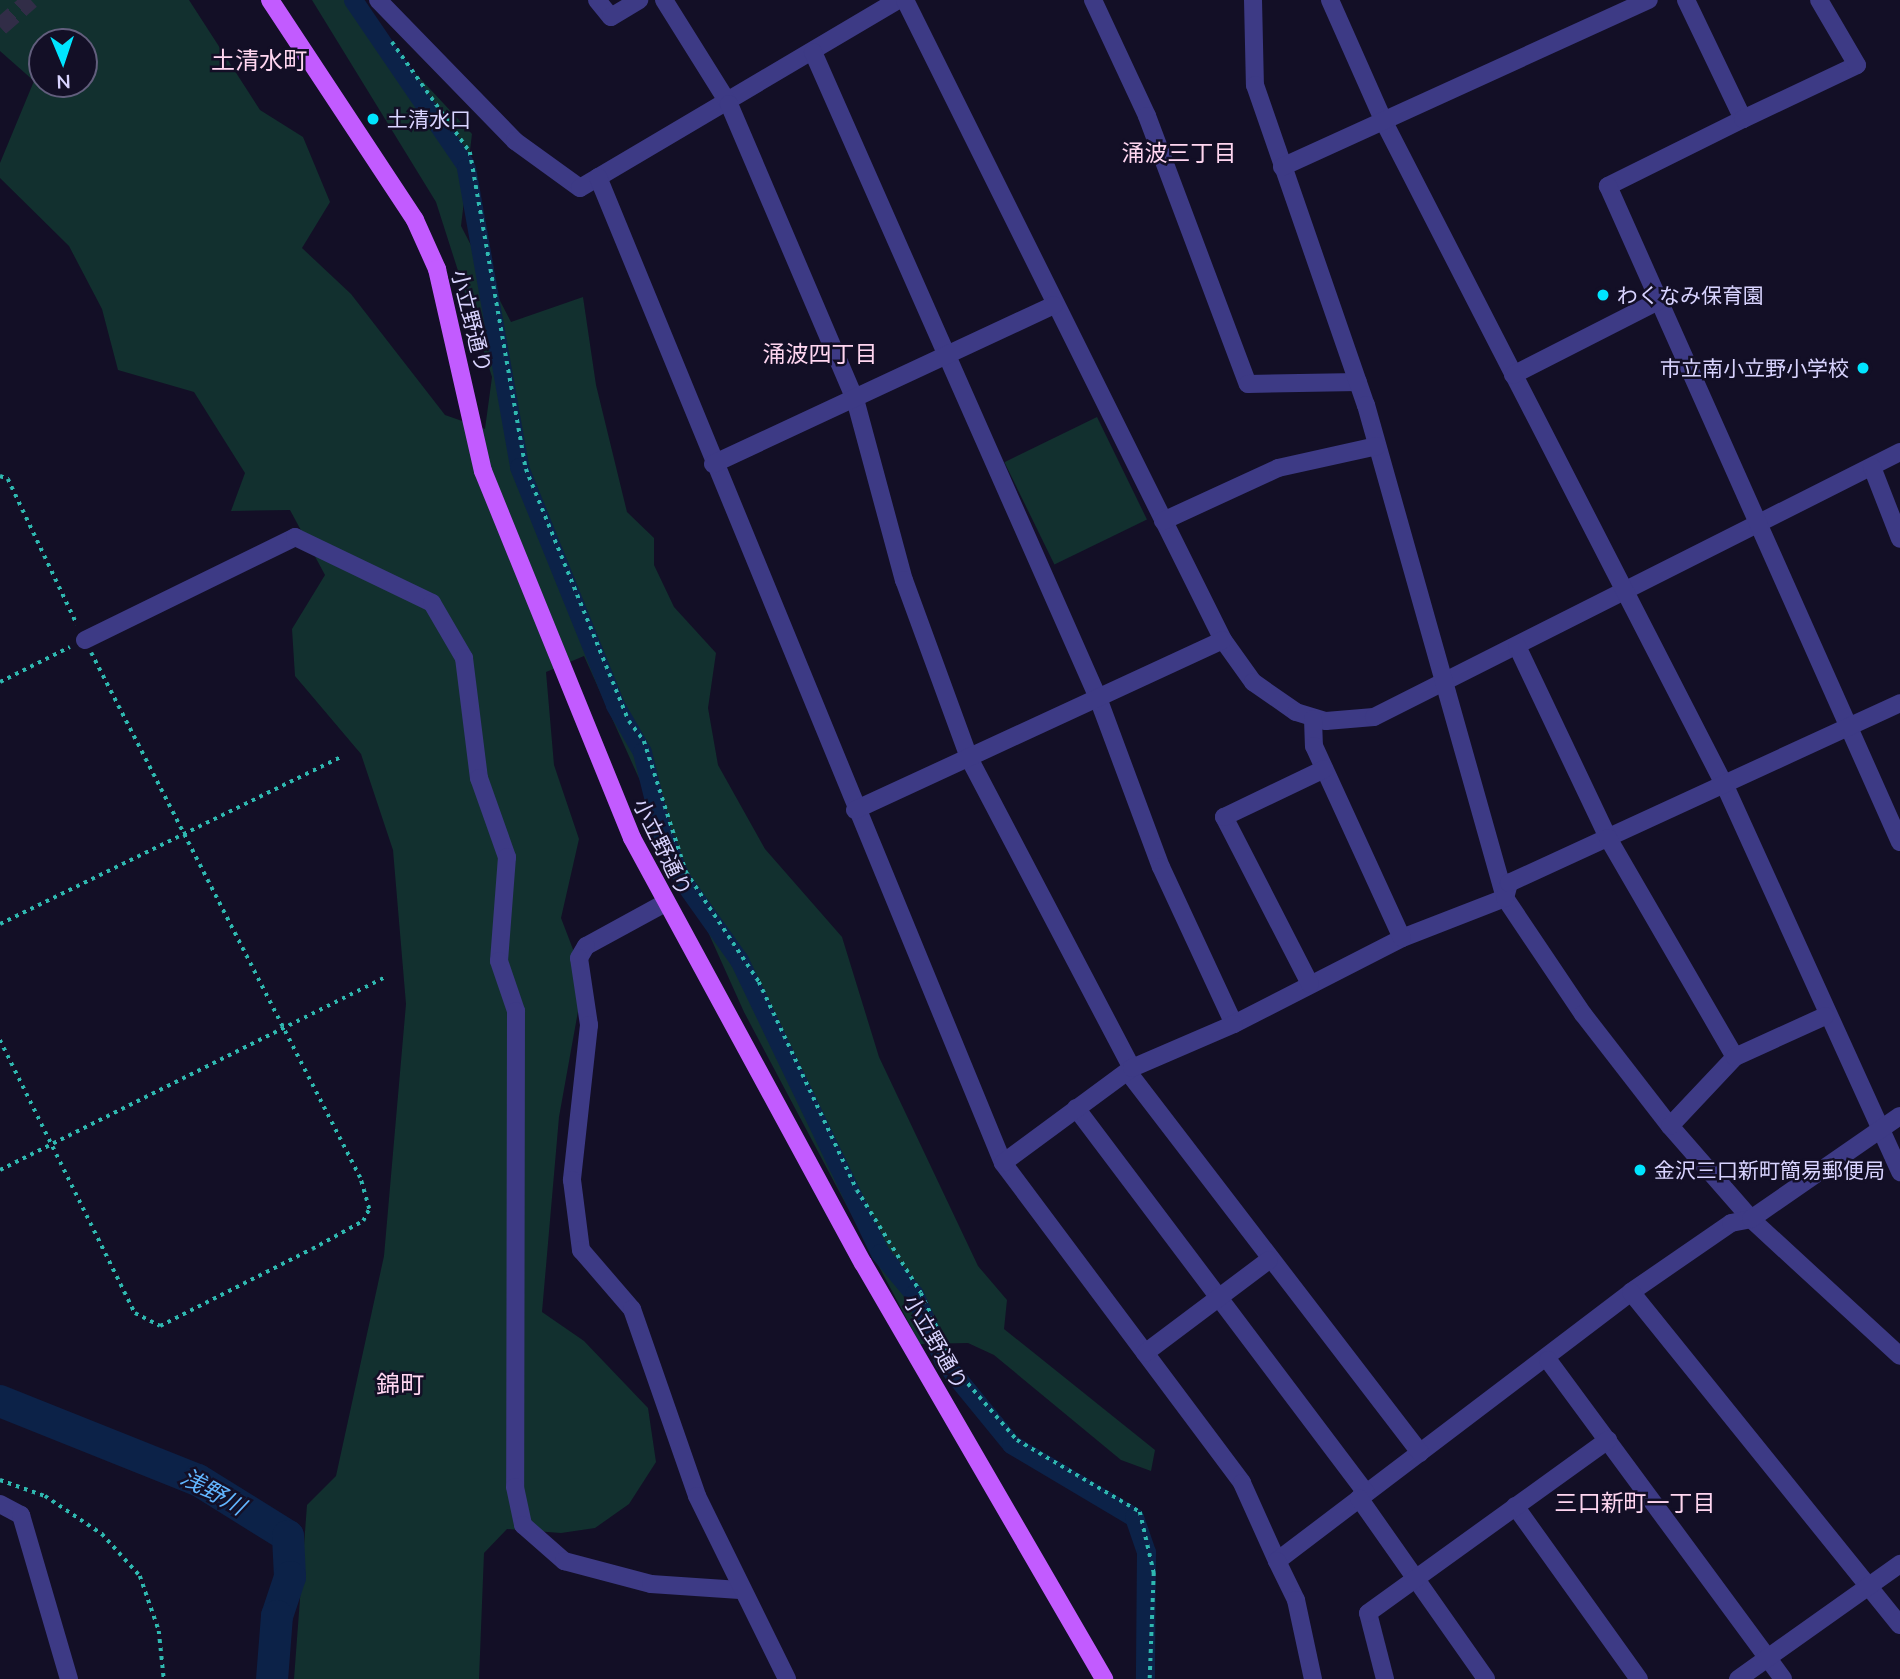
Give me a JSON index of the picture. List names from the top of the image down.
{
  "streets": {
    "main road": ["小立野通り"]
  },
  "districts": [
    "土清水町",
    "涌波三丁目",
    "涌波四丁目",
    "錦町",
    "三口新町一丁目"
  ],
  "water": ["浅野川"],
  "places": [
    "土清水口",
    "わくなみ保育園",
    "市立南小立野小学校",
    "金沢三口新町簡易郵便局"
  ],
  "north": "bottom"
}
